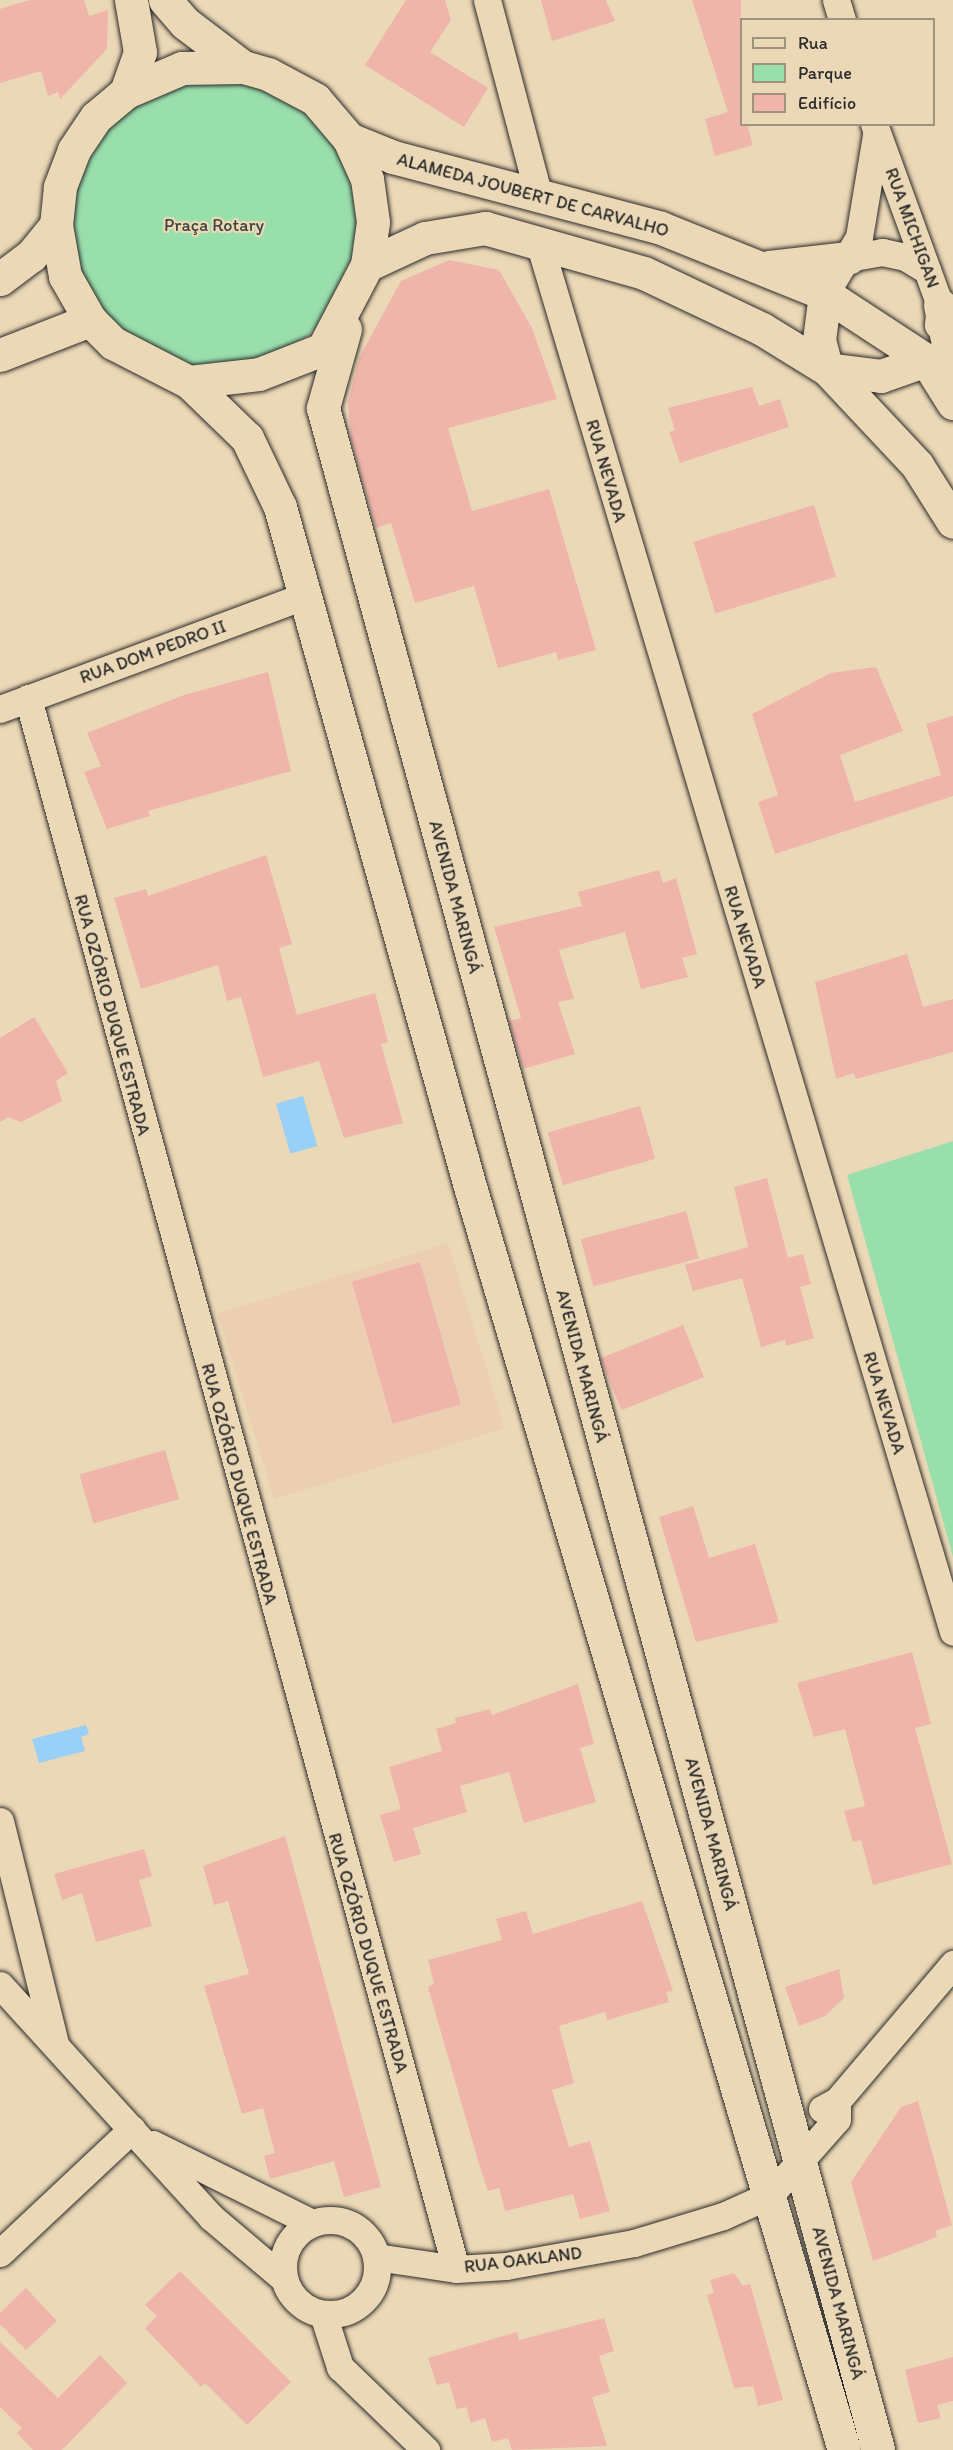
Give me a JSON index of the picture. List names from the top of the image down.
{
  "streets": {
    "main road": ["ALAMEDA JOUBERT DE CARVALHO", "AVENIDA MARINGÁ"],
    "street": [
      "RUA MICHIGAN",
      "RUA NEVADA",
      "RUA DOM PEDRO II",
      "RUA OZÓRIO DUQUE ESTRADA",
      "RUA OAKLAND"
    ]
  },
  "crossings": [
    ["ALAMEDA JOUBERT DE CARVALHO", "RUA MICHIGAN"],
    ["RUA DOM PEDRO II", "AVENIDA MARINGÁ"],
    ["RUA DOM PEDRO II", "RUA OZÓRIO DUQUE ESTRADA"],
    ["AVENIDA MARINGÁ", "RUA OAKLAND"],
    ["RUA OZÓRIO DUQUE ESTRADA", "RUA OAKLAND"]
  ],
  "parks": ["Praça Rotary"],
  "legend": ["Rua", "Parque", "Edifício"]
}
